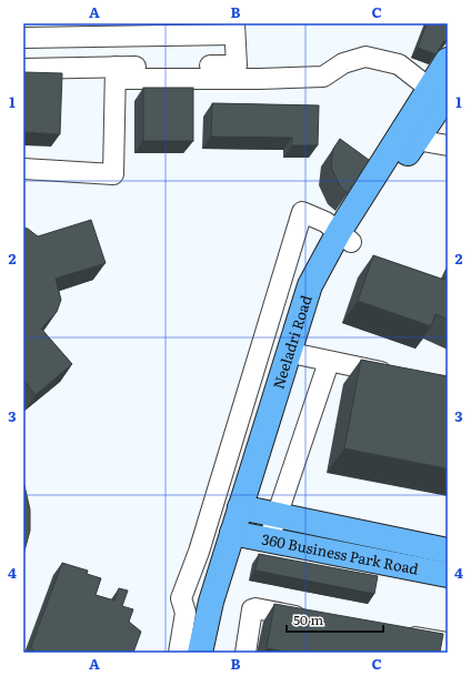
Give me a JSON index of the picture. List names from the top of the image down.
{
  "streets": {
    "main road": ["Neeladri Road", "360 Business Park Road"]
  },
  "crossings": [
    ["Neeladri Road", "360 Business Park Road"]
  ],
  "scale_bar": "50 m",
  "grid": {
    "columns": ["A", "B", "C"],
    "rows": [
      "1",
      "2",
      "3",
      "4"
    ]
  }
}
